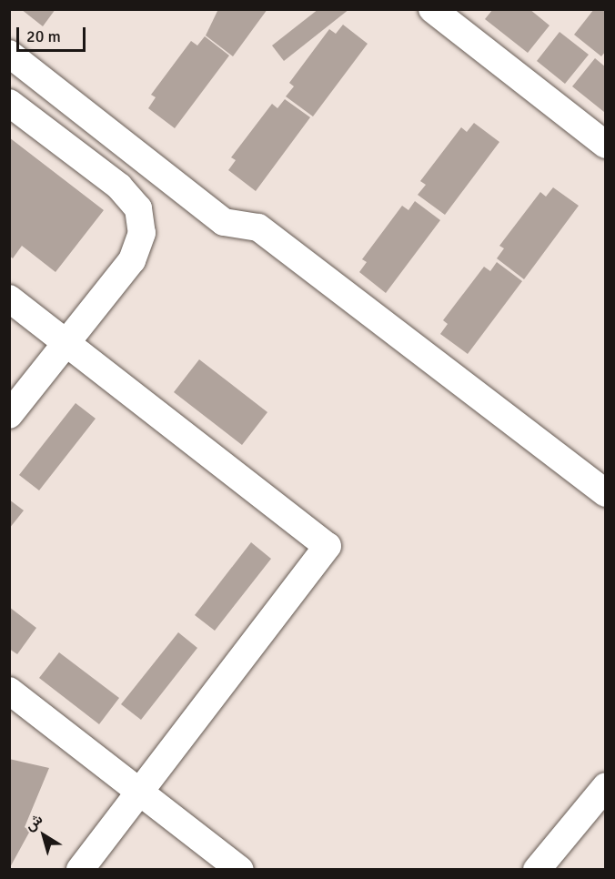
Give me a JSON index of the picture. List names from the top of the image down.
{
  "scale_bar": "20 m",
  "north": "top left"
}
